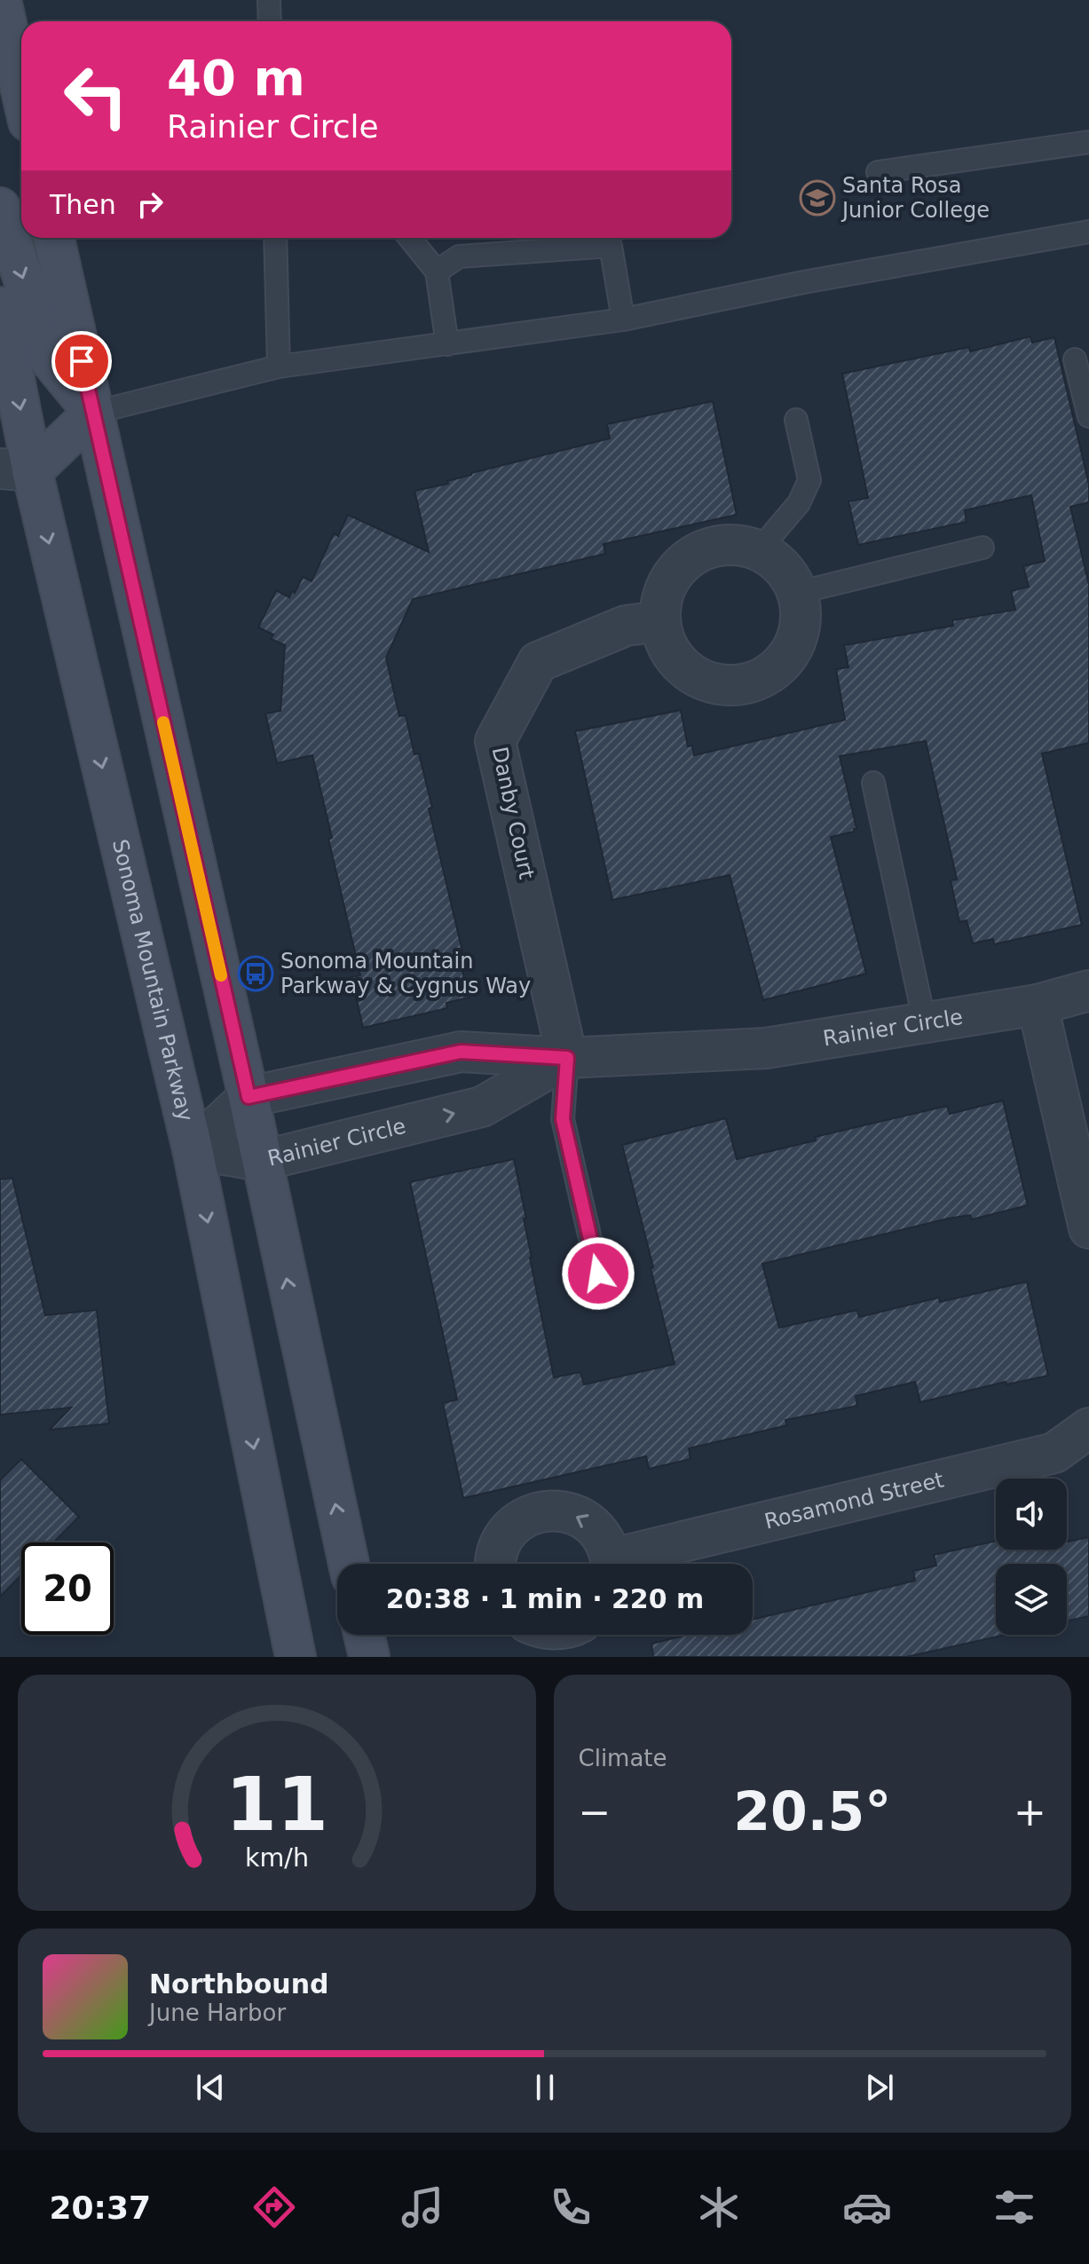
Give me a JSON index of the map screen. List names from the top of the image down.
{
  "streets": {
    "main road": ["Sonoma Mountain Parkway"],
    "street": ["Danby Court", "Rainier Circle", "Rosamond Street"]
  },
  "crossings": [
    ["Danby Court", "Rainier Circle"],
    ["Sonoma Mountain Parkway", "Rainier Circle"]
  ],
  "places": {
    "school or university": ["Santa Rosa Junior College"],
    "bus stop": ["Sonoma Mountain Parkway & Cygnus Way"]
  },
  "page": {
    "turn": ["40 m", "Rainier Circle"],
    "then": "Then",
    "limit": "20",
    "trip": "20:38 · 1 min · 220 m",
    "tile": "Climate",
    "heat": ["−", "20.5°", "+"],
    "song": ["Northbound", "June Harbor"],
    "tabs": "20:37",
    "gauge": ["11", "km/h"]
  }
}
